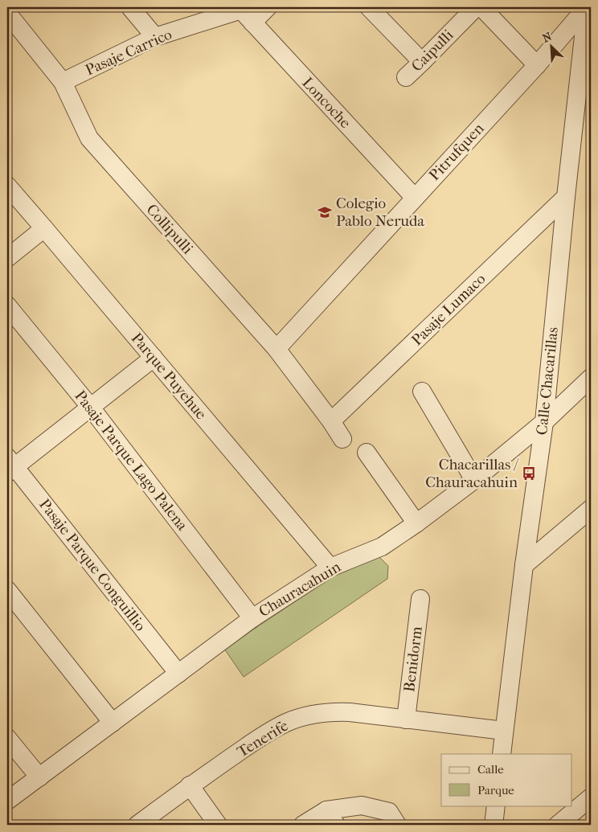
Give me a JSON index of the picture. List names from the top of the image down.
{
  "streets": {
    "street": [
      "Caipulli",
      "Pasaje Carrico",
      "Loncoche",
      "Pitrufquen",
      "Collipulli",
      "Pasaje Lumaco",
      "Parque Puyehue",
      "Calle Chacarillas",
      "Pasaje Parque Lago Palena",
      "Pasaje Parque Conguillio",
      "Chauracahuin",
      "Benidorm",
      "Tenerife"
    ]
  },
  "crossings": [
    ["Pasaje Carrico", "Loncoche"],
    ["Pasaje Carrico", "Collipulli"],
    ["Loncoche", "Pitrufquen"],
    ["Pitrufquen", "Collipulli"],
    ["Pitrufquen", "Calle Chacarillas"],
    ["Collipulli", "Pasaje Lumaco"],
    ["Pasaje Lumaco", "Calle Chacarillas"],
    ["Parque Puyehue", "Chauracahuin"],
    ["Calle Chacarillas", "Chauracahuin"],
    ["Calle Chacarillas", "Tenerife"],
    ["Pasaje Parque Lago Palena", "Chauracahuin"],
    ["Pasaje Parque Conguillio", "Chauracahuin"],
    ["Benidorm", "Tenerife"]
  ],
  "places": {
    "school or university": ["Colegio Pablo Neruda"],
    "bus stop": ["Chacarillas / Chauracahuin"]
  },
  "legend": ["Calle", "Parque"],
  "north": "top left"
}
